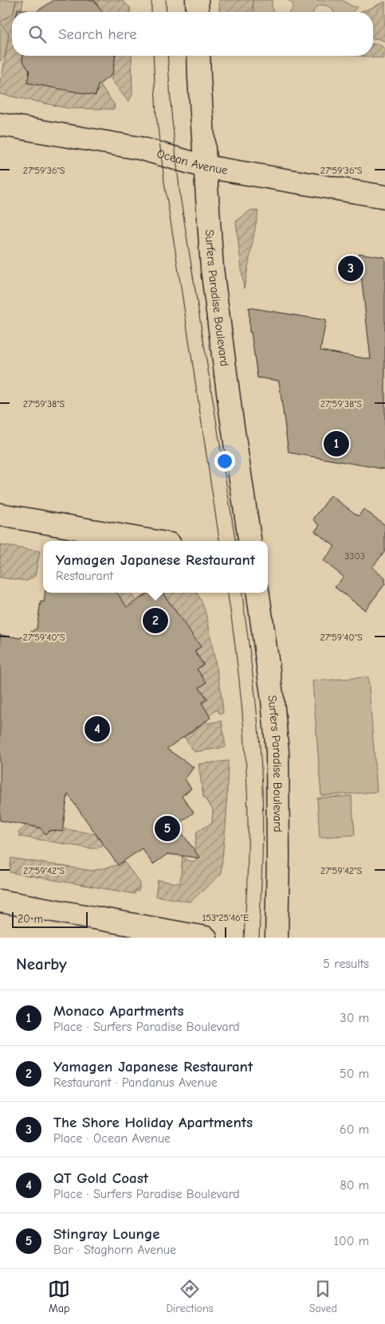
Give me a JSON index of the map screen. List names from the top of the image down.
{
  "streets": {
    "street": ["Ocean Avenue", "Surfers Paradise Boulevard"]
  },
  "crossings": [
    ["Ocean Avenue", "Surfers Paradise Boulevard"]
  ],
  "house_numbers": ["3303"],
  "scale_bar": "20 m",
  "page": {
    "search": "Search here",
    "pins": [
      "3",
      "1",
      "2",
      "4",
      "5"
    ],
    "popup": ["Yamagen Japanese Restaurant", "Restaurant"],
    "scale": "20 m",
    "heading": ["Nearby", "5 results"],
    "list": [
      {
        "mark": "1",
        "name": "Monaco Apartments",
        "note": "Place · Surfers Paradise Boulevard",
        "value": "30 m"
      },
      {
        "mark": "2",
        "name": "Yamagen Japanese Restaurant",
        "note": "Restaurant · Pandanus Avenue",
        "value": "50 m"
      },
      {
        "mark": "3",
        "name": "The Shore Holiday Apartments",
        "note": "Place · Ocean Avenue",
        "value": "60 m"
      },
      {
        "mark": "4",
        "name": "QT Gold Coast",
        "note": "Place · Surfers Paradise Boulevard",
        "value": "80 m"
      },
      {
        "mark": "5",
        "name": "Stingray Lounge",
        "note": "Bar · Staghorn Avenue",
        "value": "100 m"
      }
    ],
    "nav": ["Map", "Directions", "Saved"]
  },
  "coordinates": [
    "27°59'36\"S",
    "27°59'38\"S",
    "27°59'40\"S",
    "27°59'42\"S",
    "153°25'46\"E"
  ]
}
